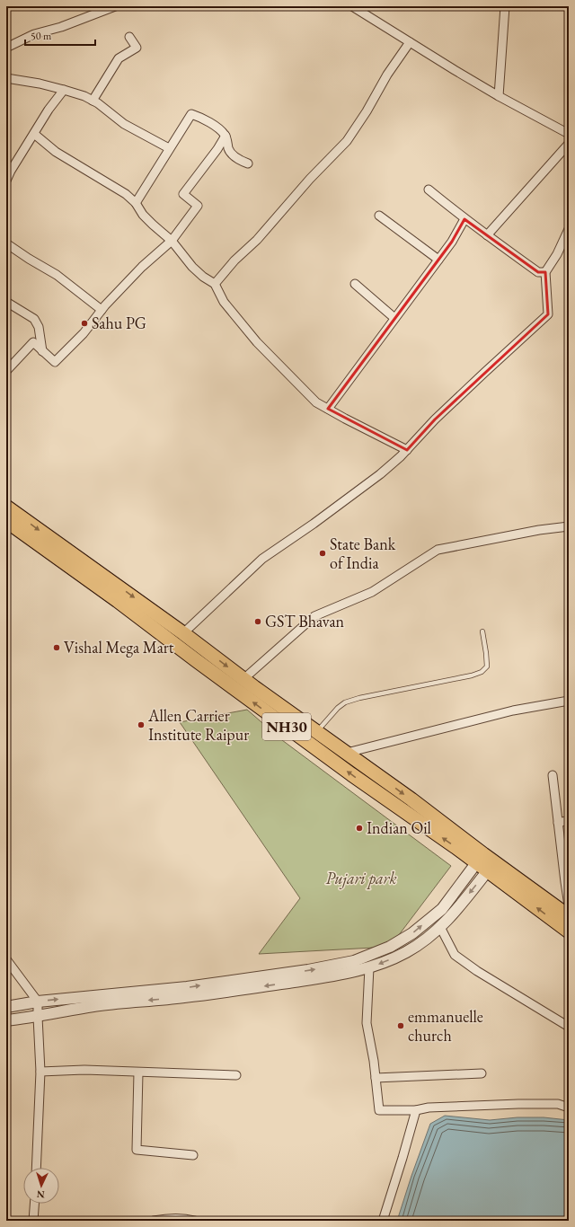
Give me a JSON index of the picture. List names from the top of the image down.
{
  "streets": {
    "main road": ["NH30"]
  },
  "parks": ["Pujari park"],
  "places": [
    "Sahu PG",
    "State Bank of India",
    "GST Bhavan",
    "Vishal Mega Mart",
    "Allen Carrier Institute Raipur",
    "Indian Oil",
    "emmanuelle church"
  ],
  "scale_bar": "50 m",
  "north": "bottom"
}
